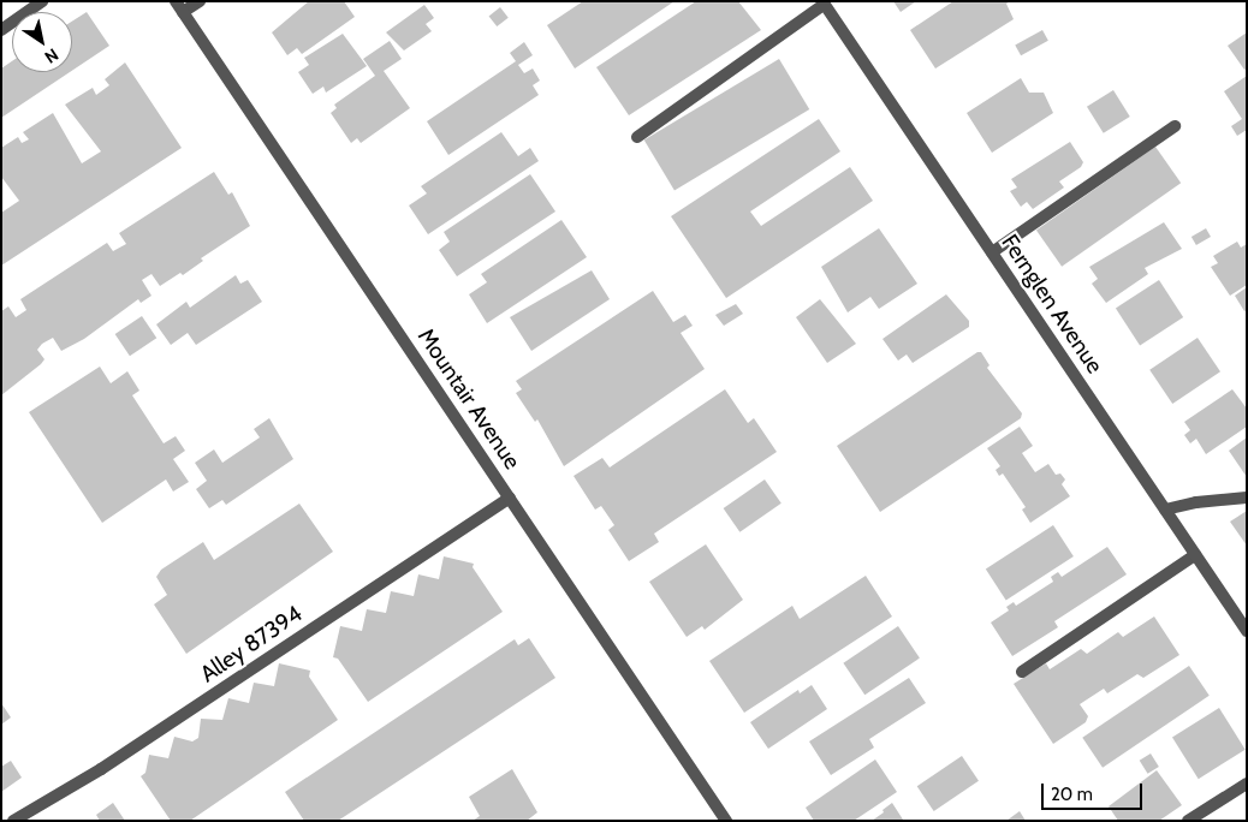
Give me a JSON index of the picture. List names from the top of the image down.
{
  "streets": {
    "street": ["Fernglen Avenue", "Mountair Avenue", "Alley 87394"]
  },
  "crossings": [
    ["Mountair Avenue", "Alley 87394"]
  ],
  "scale_bar": "20 m",
  "north": "bottom right"
}
